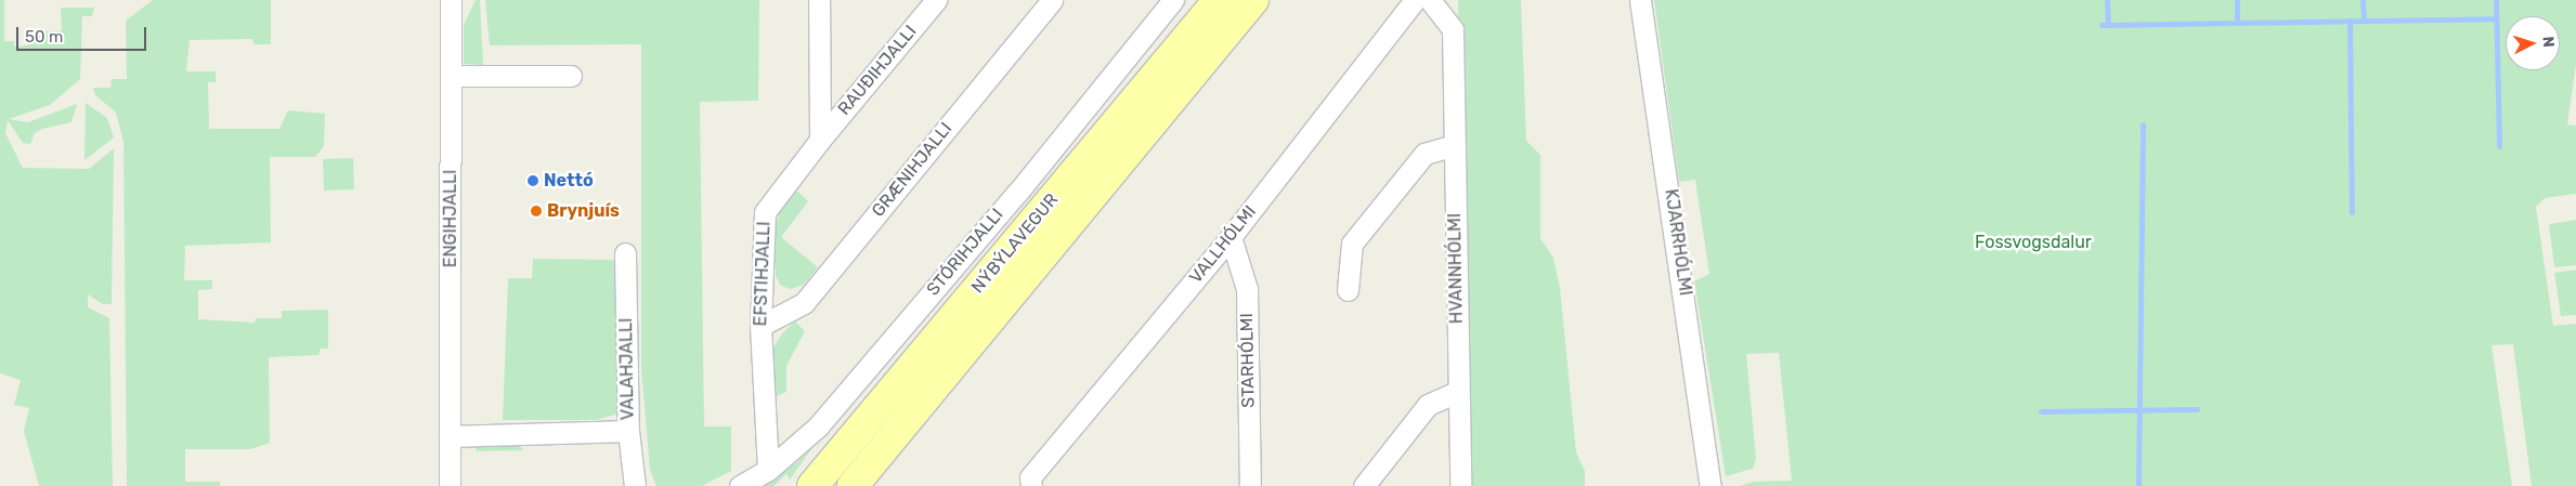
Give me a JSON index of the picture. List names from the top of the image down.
{
  "streets": {
    "main road": ["NÝBÝLAVEGUR"],
    "street": [
      "RAUÐIHJALLI",
      "GRÆNIHJALLI",
      "ENGIHJALLI",
      "KJARRHÓLMI",
      "VALLHÓLMI",
      "STÓRIHJALLI",
      "HVANNHÓLMI",
      "EFSTIHJALLI",
      "STARHÓLMI",
      "VALAHJALLI"
    ]
  },
  "crossings": [
    ["RAUÐIHJALLI", "EFSTIHJALLI"],
    ["GRÆNIHJALLI", "EFSTIHJALLI"],
    ["VALLHÓLMI", "STARHÓLMI"],
    ["STÓRIHJALLI", "EFSTIHJALLI"]
  ],
  "parks": ["Fossvogsdalur"],
  "places": ["Nettó", "Brynjuís"],
  "scale_bar": "50 m",
  "north": "right"
}
